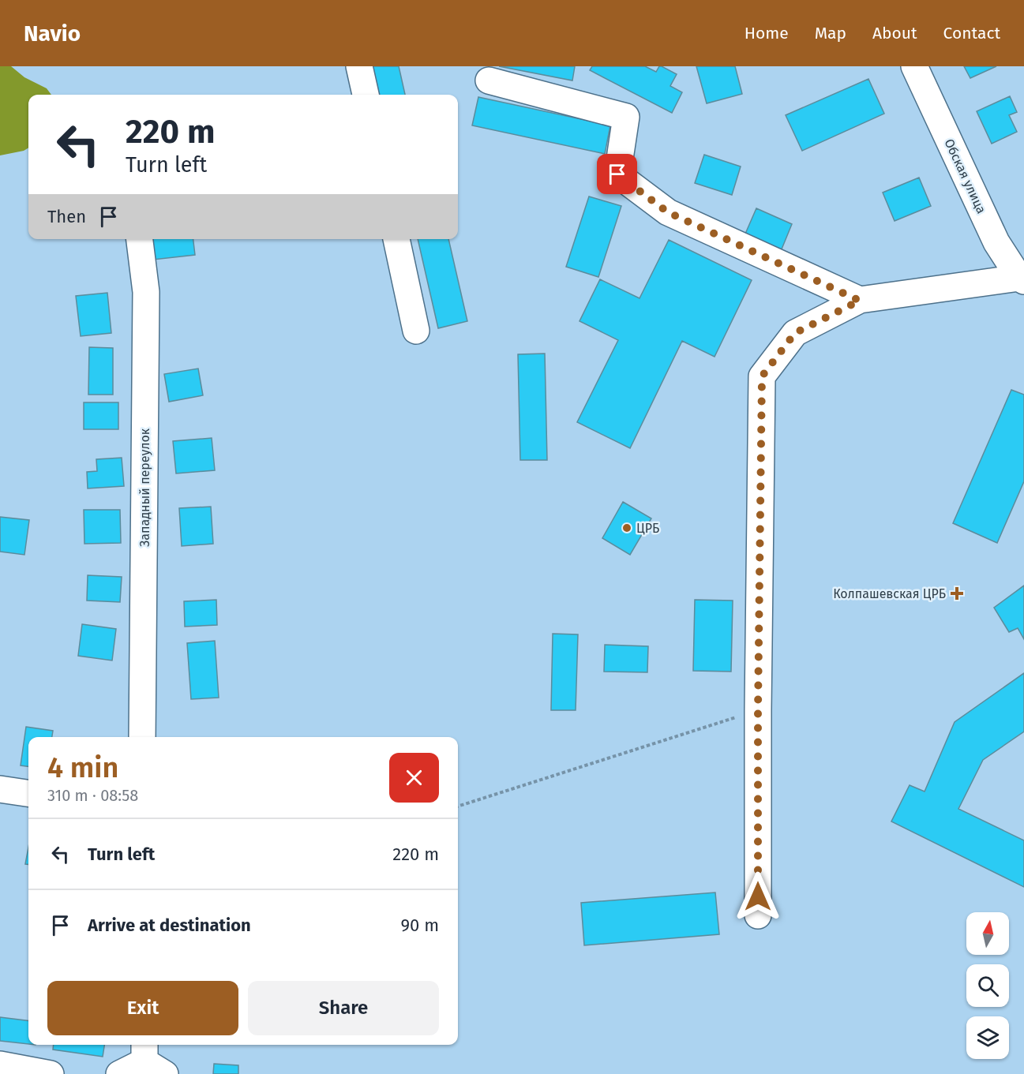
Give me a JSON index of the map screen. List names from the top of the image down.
{
  "streets": {
    "street": ["Обская улица", "Западный переулок"]
  },
  "places": {
    "other": ["ЦРБ"],
    "health": ["Колпашевская ЦРБ"]
  },
  "north": "top",
  "page": {
    "header": "Navio",
    "nav": [
      "Home",
      "Map",
      "About",
      "Contact"
    ],
    "turn": ["220 m", "Turn left"],
    "then": "Then",
    "heading": ["4 min", "310 m · 08:58"],
    "list": [
      {
        "name": "Turn left",
        "value": "220 m"
      },
      {
        "name": "Arrive at destination",
        "value": "90 m"
      }
    ],
    "buttons": ["Exit", "Share"]
  }
}
